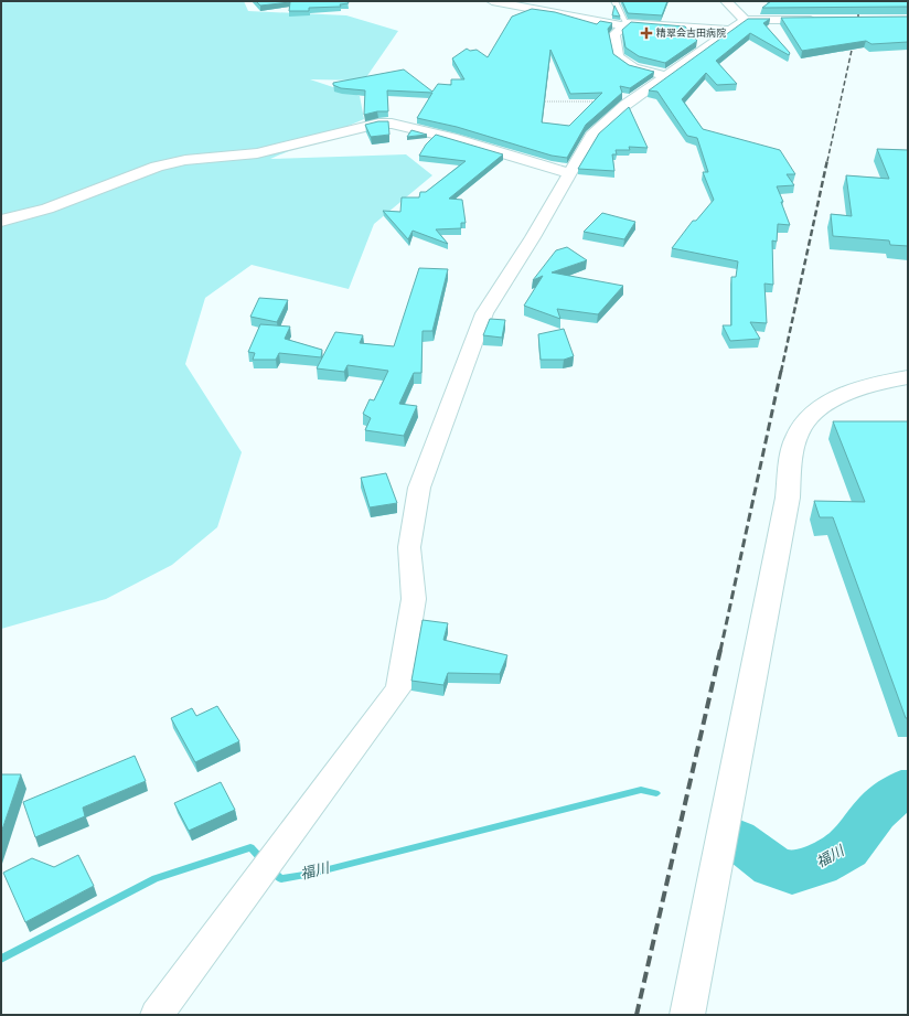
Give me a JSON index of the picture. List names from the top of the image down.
{
  "water": ["福川"],
  "places": {
    "health": ["精翠会吉田病院"]
  }
}
